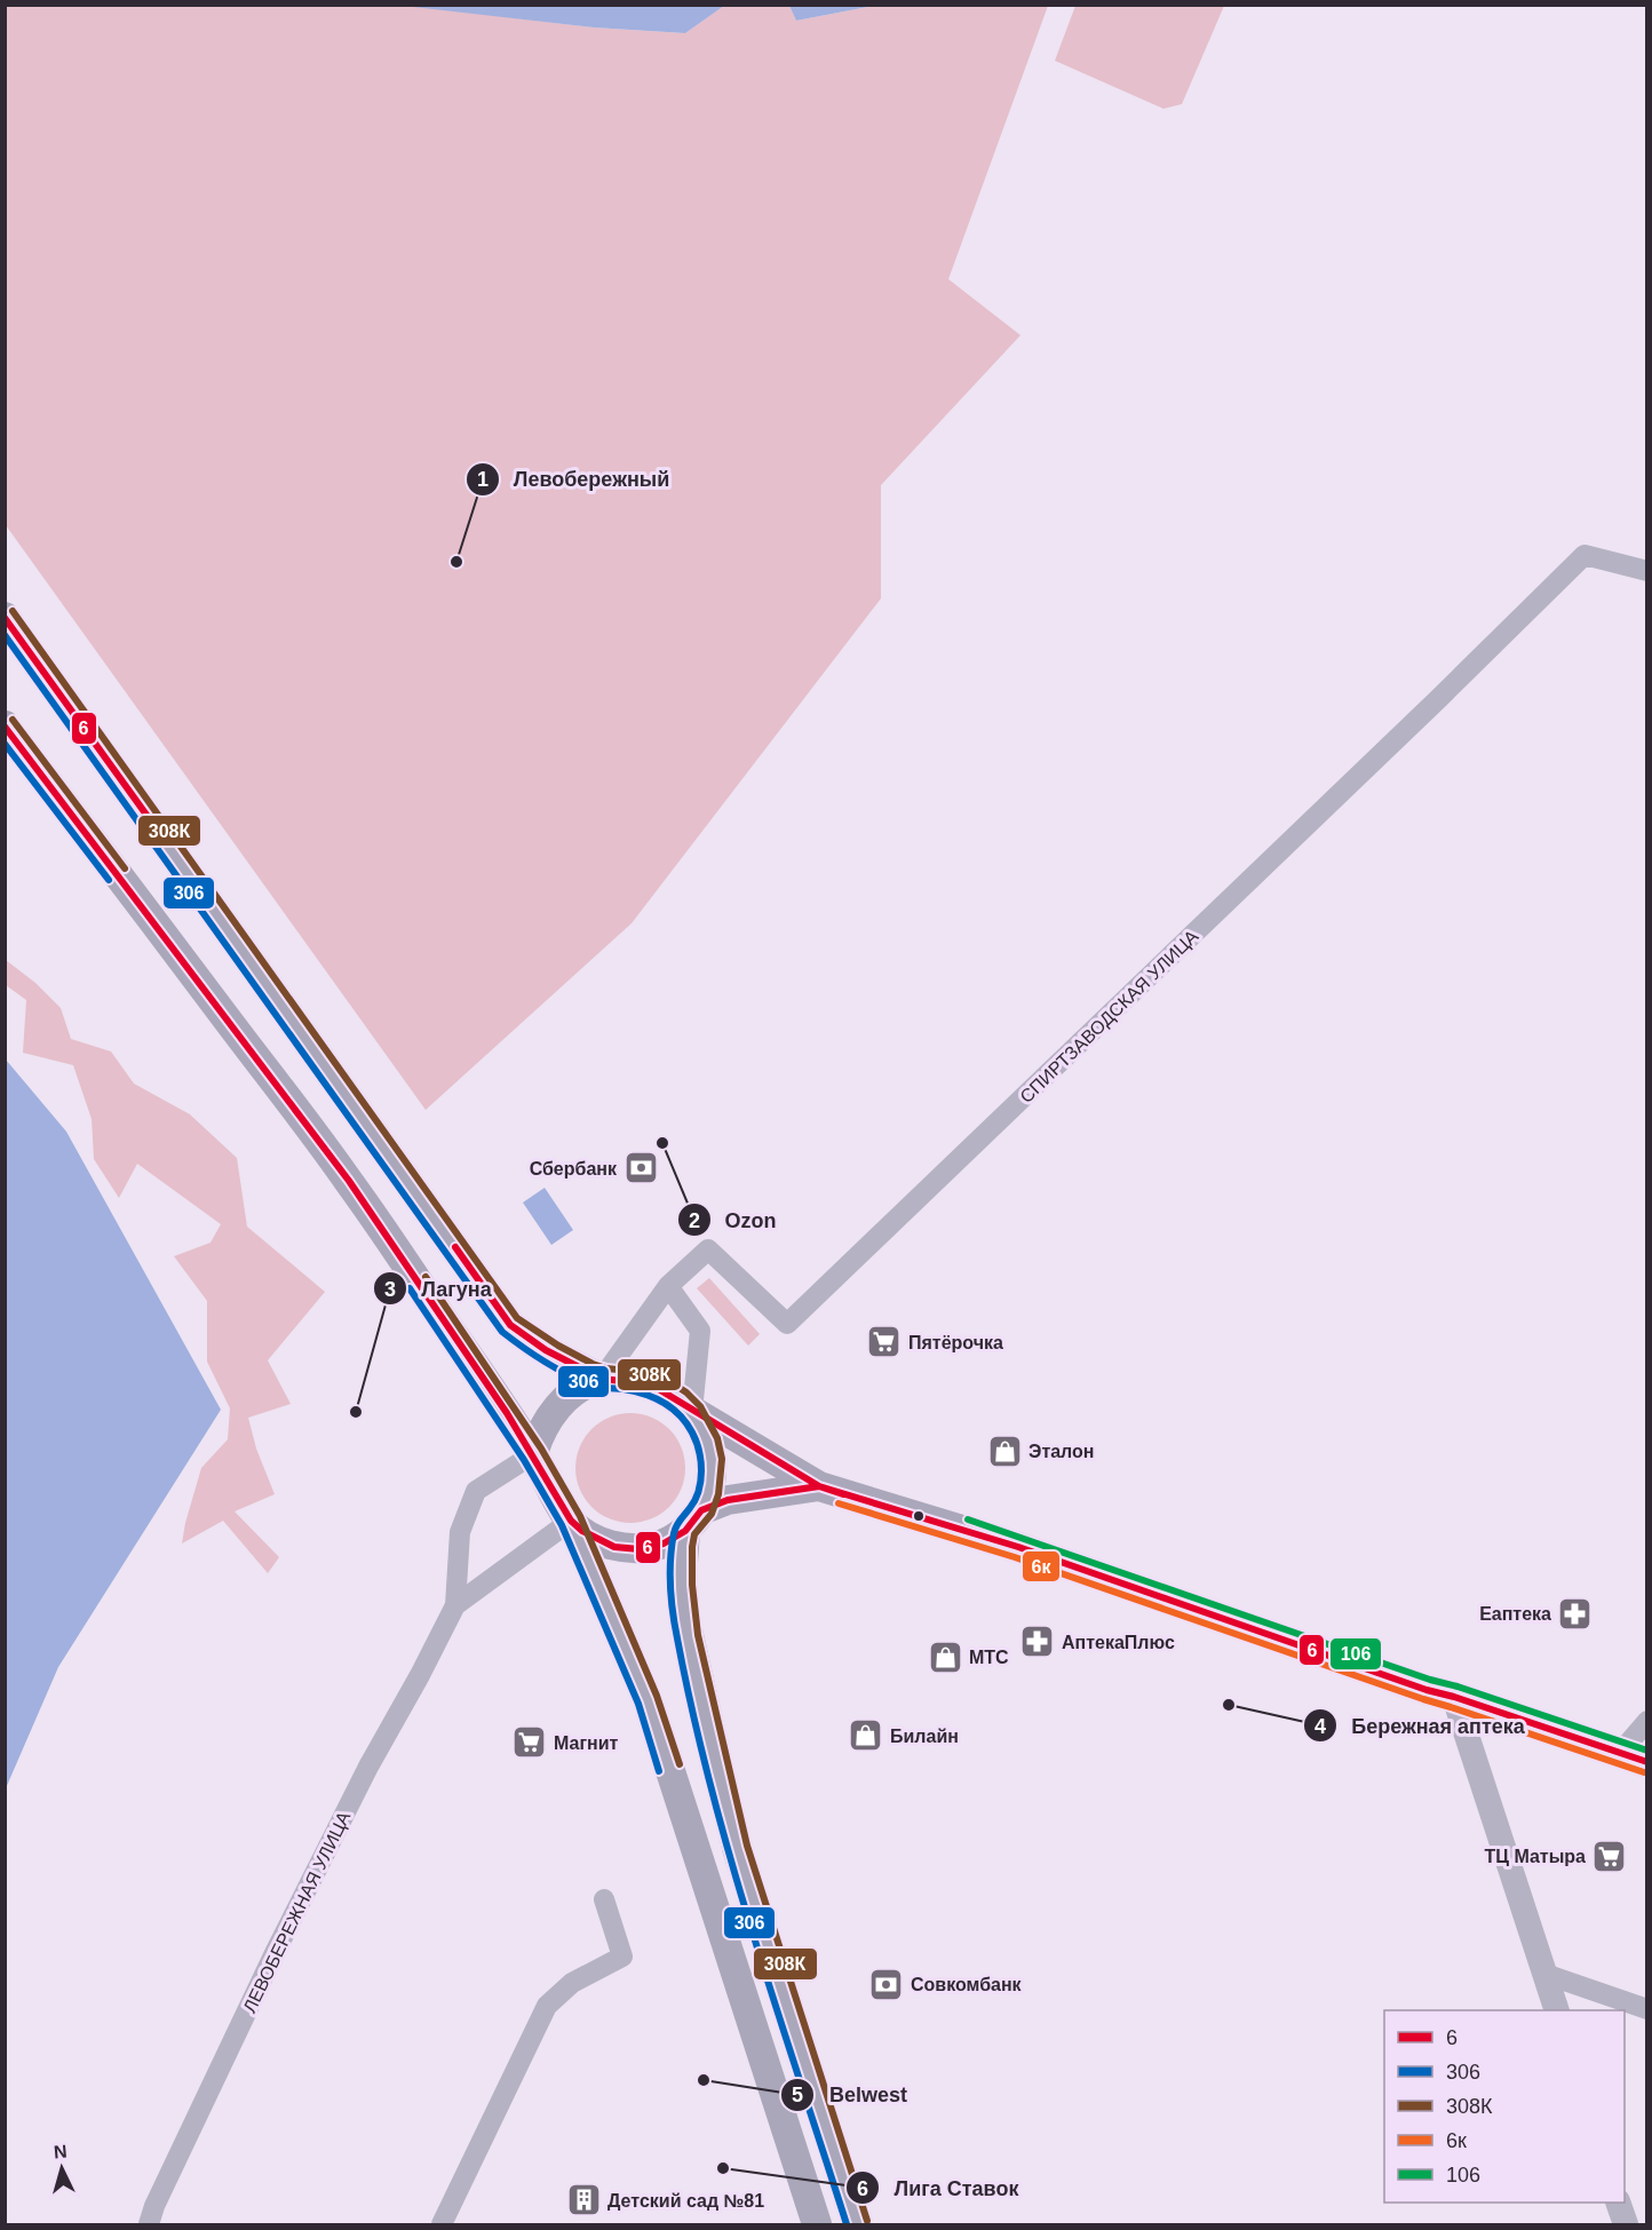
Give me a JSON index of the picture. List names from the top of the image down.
{
  "streets": {
    "street": ["СПИРТЗАВОДСКАЯ УЛИЦА", "ЛЕВОБЕРЕЖНАЯ УЛИЦА"]
  },
  "places": {
    "other": [
      "Левобережный",
      "Ozon",
      "Лагуна",
      "Бережная аптека",
      "Belwest",
      "Лига Ставок"
    ],
    "bank": ["Сбербанк", "Совкомбанк"],
    "supermarket": ["Пятёрочка", "Магнит", "ТЦ Матыра"],
    "shop": ["Эталон", "МТС", "Билайн"],
    "pharmacy": ["Еаптека", "АптекаПлюс"],
    "building": ["Детский сад №81"]
  },
  "lines": [
    "transit line 308К",
    "transit line 6",
    "transit line 306",
    "transit line 6к",
    "transit line 106"
  ],
  "legend": [
    "6",
    "306",
    "308К",
    "6к",
    "106"
  ],
  "north": "top"
}
